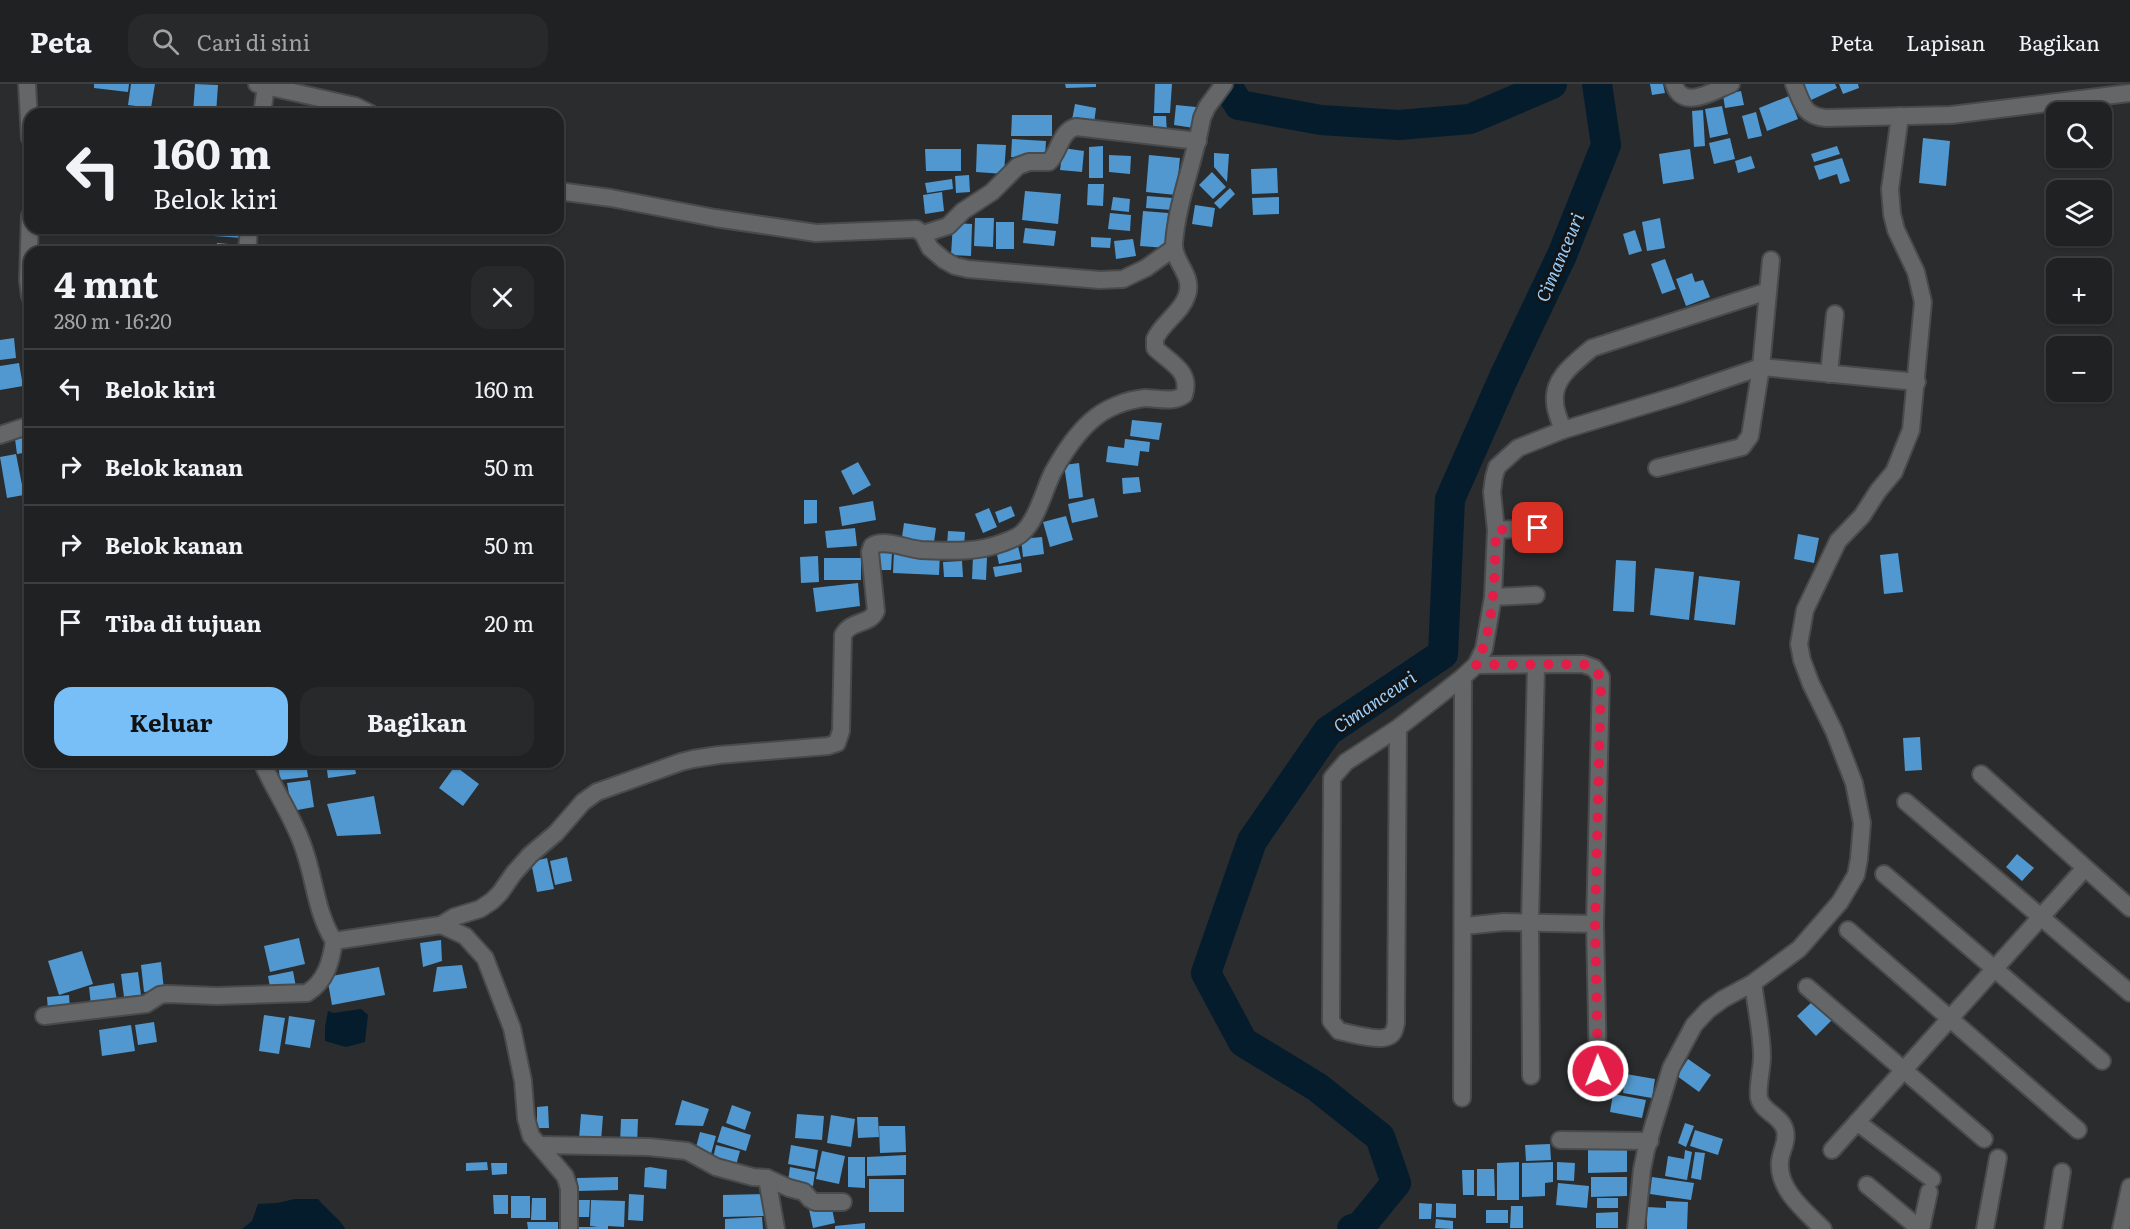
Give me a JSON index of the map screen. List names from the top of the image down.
{
  "water": ["Cimanceuri"],
  "page": {
    "header": "Peta",
    "search": "Cari di sini",
    "nav": ["Peta", "Lapisan", "Bagikan"],
    "map_buttons": ["+", "−"],
    "turn": ["160 m", "Belok kiri"],
    "heading": ["4 mnt", "280 m · 16:20"],
    "list": [
      {
        "name": "Belok kiri",
        "value": "160 m"
      },
      {
        "name": "Belok kanan",
        "value": "50 m"
      },
      {
        "name": "Belok kanan",
        "value": "50 m"
      },
      {
        "name": "Tiba di tujuan",
        "value": "20 m"
      }
    ],
    "buttons": ["Keluar", "Bagikan"]
  }
}
